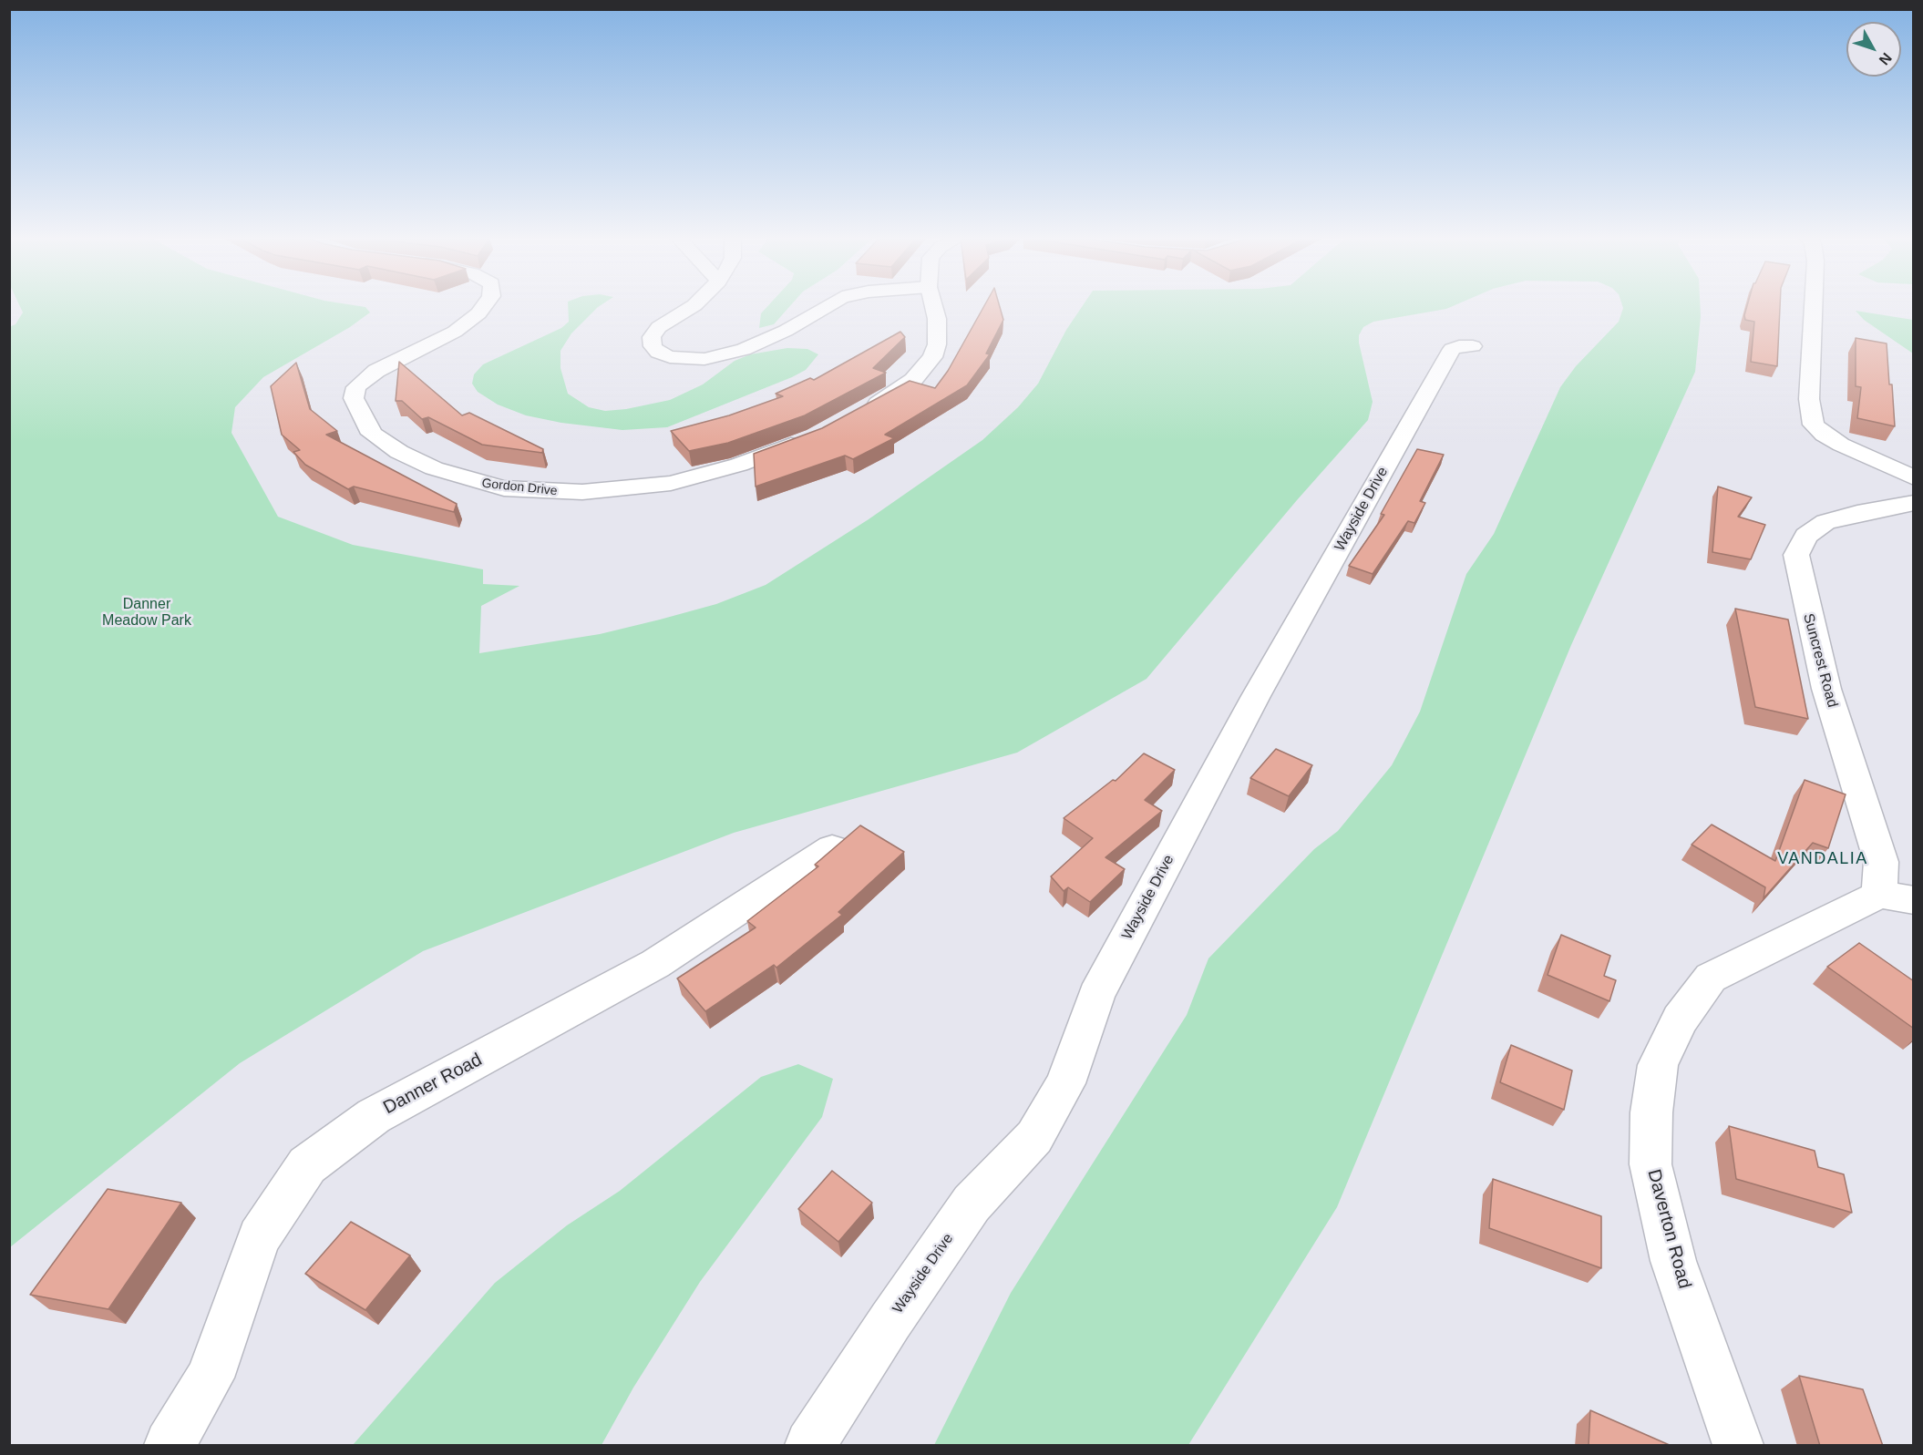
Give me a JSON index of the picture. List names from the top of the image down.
{
  "streets": {
    "street": [
      "Gordon Drive",
      "Wayside Drive",
      "Suncrest Road",
      "Danner Road",
      "Daverton Road"
    ]
  },
  "crossings": [
    ["Suncrest Road", "Daverton Road"]
  ],
  "districts": ["VANDALIA"],
  "parks": ["Danner Meadow Park"],
  "north": "bottom right"
}
